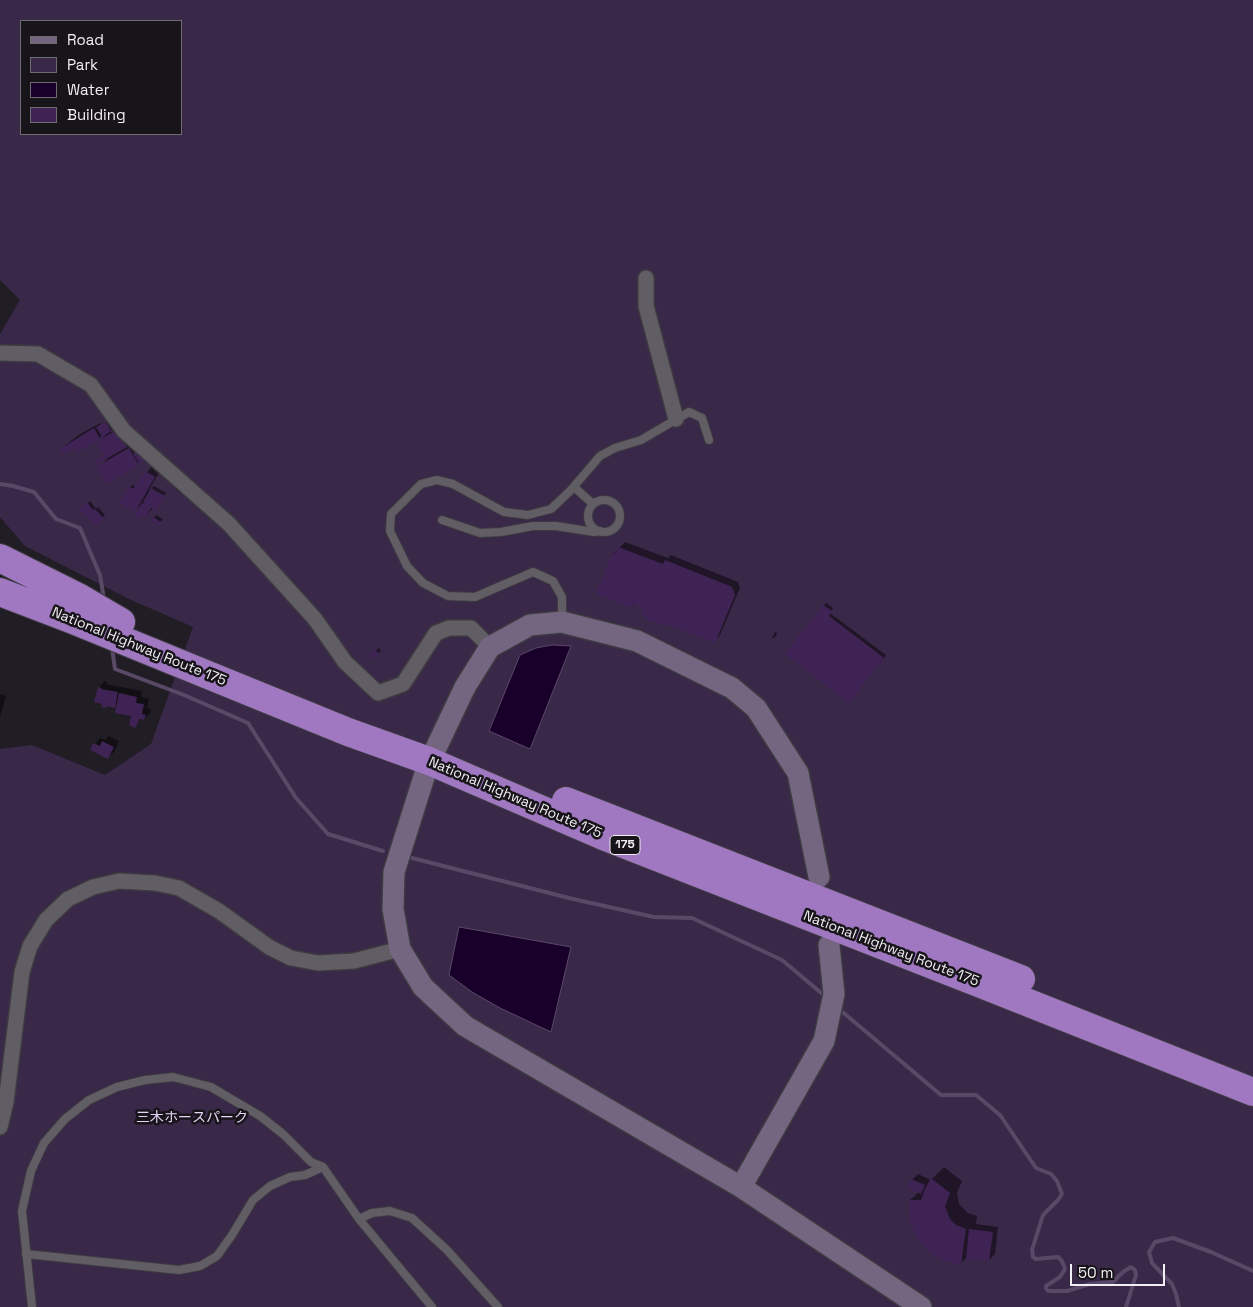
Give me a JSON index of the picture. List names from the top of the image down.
{
  "streets": {
    "highway": ["National Highway Route 175", "175"]
  },
  "parks": ["三木ホースパーク"],
  "legend": [
    "Road",
    "Park",
    "Water",
    "Building"
  ],
  "scale_bar": "50 m"
}
